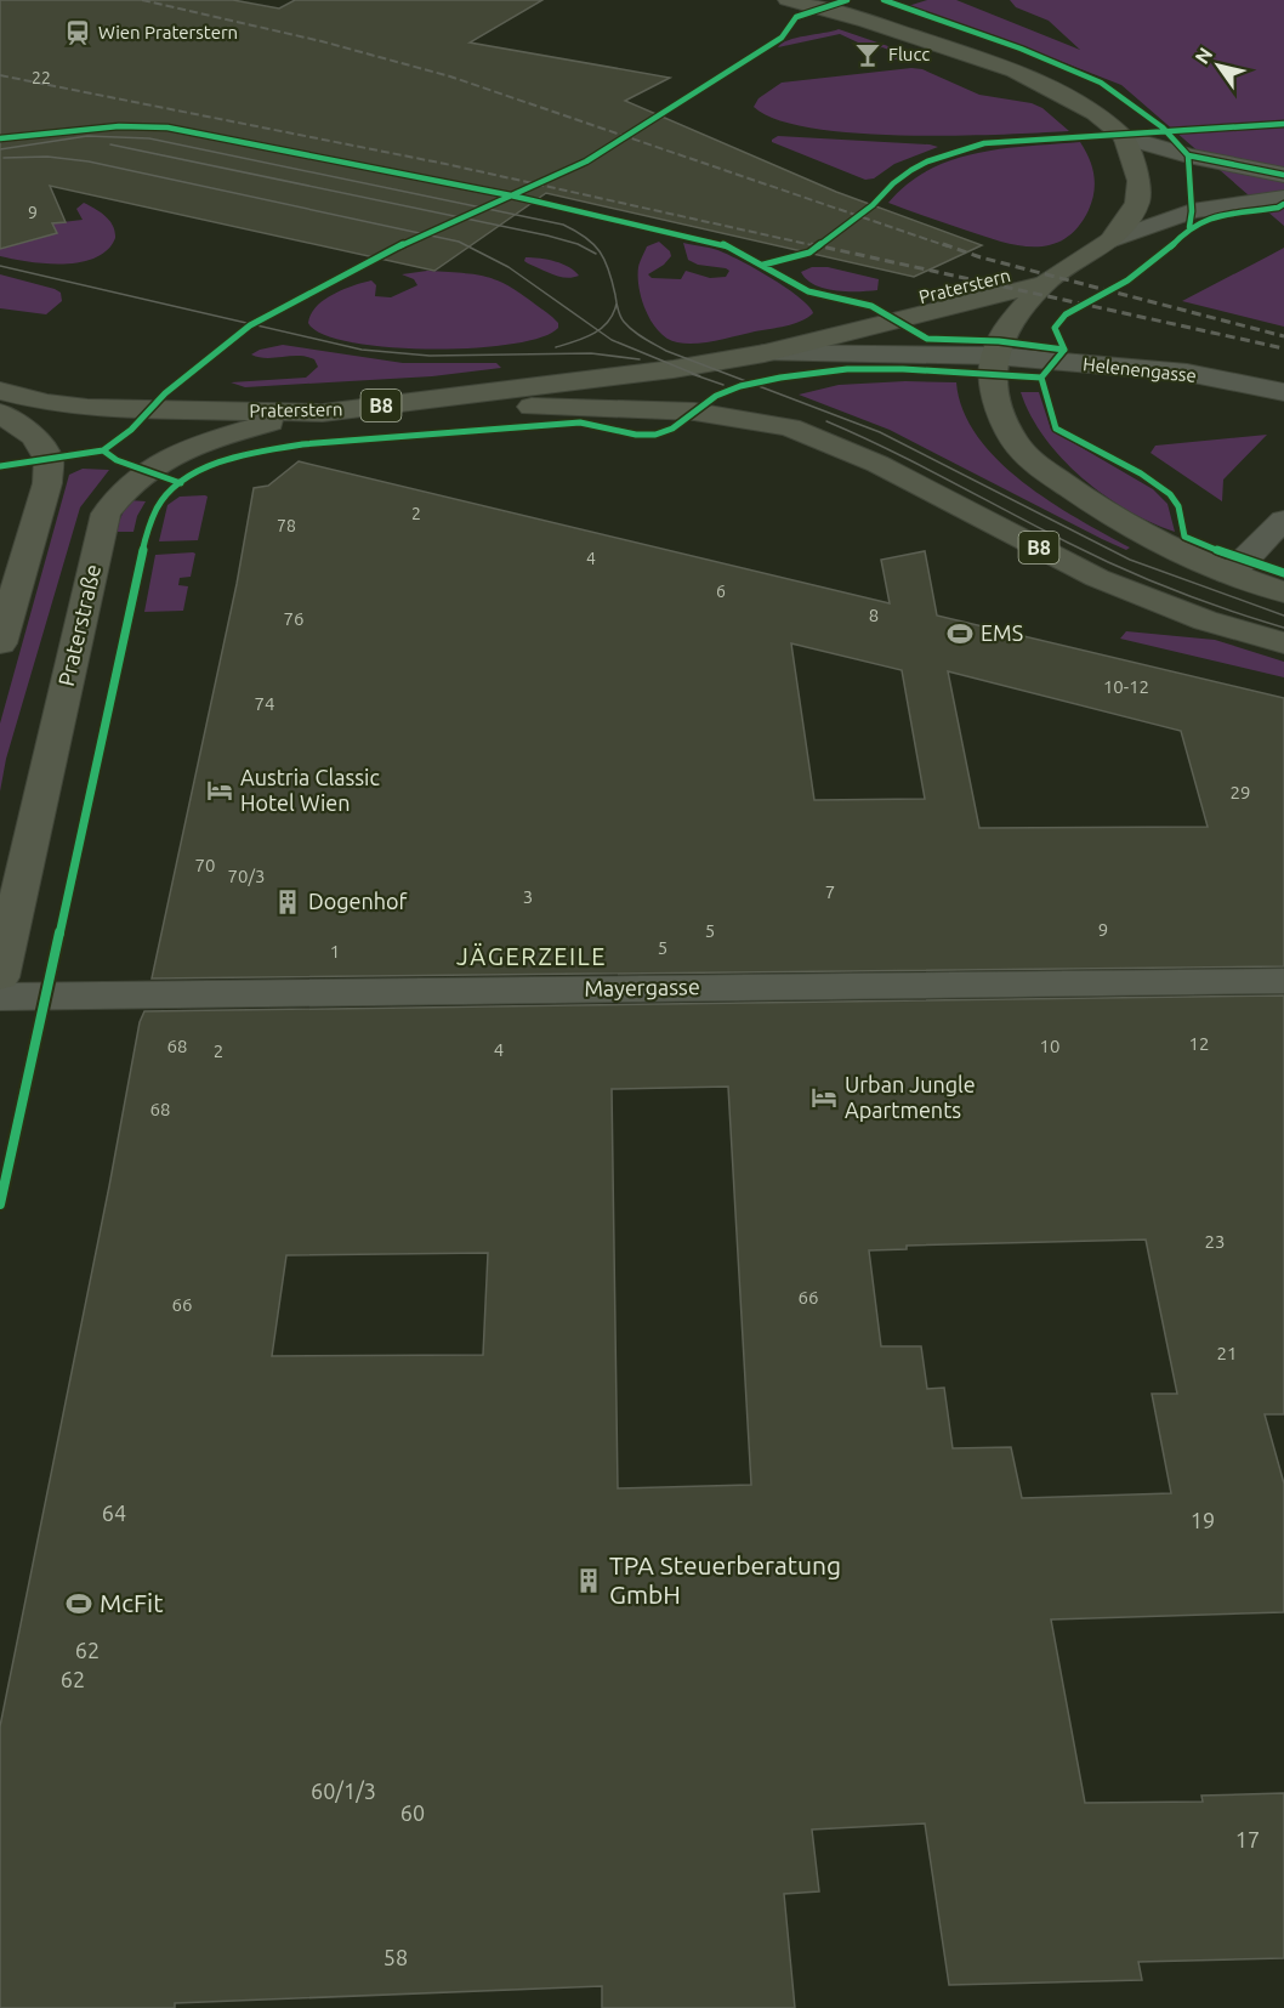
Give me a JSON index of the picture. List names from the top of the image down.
{
  "streets": {
    "main road": ["Praterstern", "B8", "Praterstraße"],
    "street": ["Helenengasse", "Mayergasse"]
  },
  "crossings": [
    ["Praterstern", "Helenengasse"],
    ["Praterstern", "B8"],
    ["Praterstern", "Praterstraße"],
    ["Helenengasse", "B8"]
  ],
  "districts": ["JÄGERZEILE"],
  "places": {
    "station": ["Wien Praterstern"],
    "bar": ["Flucc"],
    "sports": ["EMS", "McFit"],
    "hotel": ["Austria Classic Hotel Wien", "Urban Jungle Apartments"],
    "building": ["Dogenhof", "TPA Steuerberatung GmbH"]
  },
  "house_numbers": [
    "22",
    "9",
    "2",
    "78",
    "4",
    "6",
    "8",
    "76",
    "10-12",
    "74",
    "29",
    "70",
    "70/3",
    "7",
    "3",
    "9",
    "5",
    "5",
    "1",
    "12",
    "68",
    "10",
    "4",
    "2",
    "68",
    "23",
    "66",
    "66",
    "21",
    "64",
    "19",
    "62",
    "62",
    "60/1/3",
    "60",
    "17",
    "58"
  ],
  "north": "top left"
}
